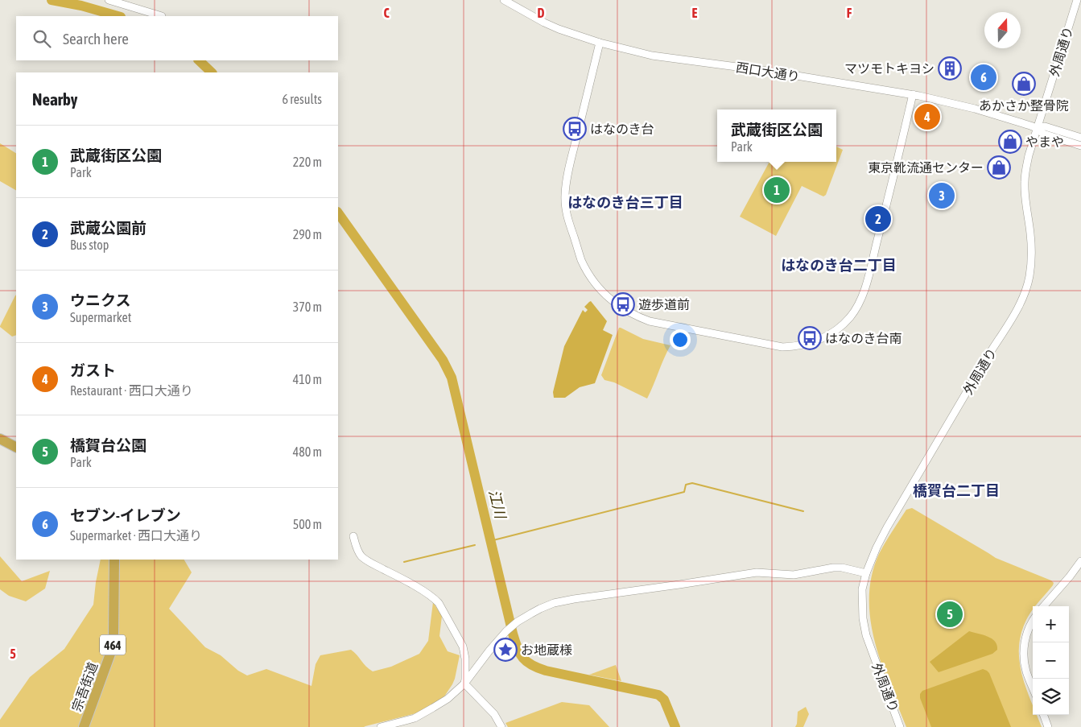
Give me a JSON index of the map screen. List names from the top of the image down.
{
  "streets": {
    "highway": ["464", "宗吾街道"],
    "street": ["外周通り", "西口大通り"]
  },
  "crossings": [
    ["外周通り", "西口大通り"]
  ],
  "districts": ["はなのき台三丁目", "はなのき台二丁目", "橋賀台二丁目"],
  "water": ["江川"],
  "places": {
    "building": ["マツモトキヨシ"],
    "shop": ["あかさか整骨院", "やまや", "東京靴流通センター"],
    "bus stop": ["はなのき台", "遊歩道前", "はなのき台南"],
    "place": ["お地蔵様"]
  },
  "north": "top",
  "page": {
    "search": "Search here",
    "pins": [
      "6",
      "4",
      "1",
      "3",
      "2",
      "5"
    ],
    "heading": ["Nearby", "6 results"],
    "popup": ["武蔵街区公園", "Park"],
    "list": [
      {
        "mark": "1",
        "name": "武蔵街区公園",
        "note": "Park",
        "value": "220 m"
      },
      {
        "mark": "2",
        "name": "武蔵公園前",
        "note": "Bus stop",
        "value": "290 m"
      },
      {
        "mark": "3",
        "name": "ウニクス",
        "note": "Supermarket",
        "value": "370 m"
      },
      {
        "mark": "4",
        "name": "ガスト",
        "note": "Restaurant · 西口大通り",
        "value": "410 m"
      },
      {
        "mark": "5",
        "name": "橋賀台公園",
        "note": "Park",
        "value": "480 m"
      },
      {
        "mark": "6",
        "name": "セブン-イレブン",
        "note": "Supermarket · 西口大通り",
        "value": "500 m"
      }
    ],
    "map_buttons": ["+", "−"]
  },
  "grid": {
    "columns": [
      "C",
      "D",
      "E",
      "F"
    ],
    "rows": ["5"]
  }
}
